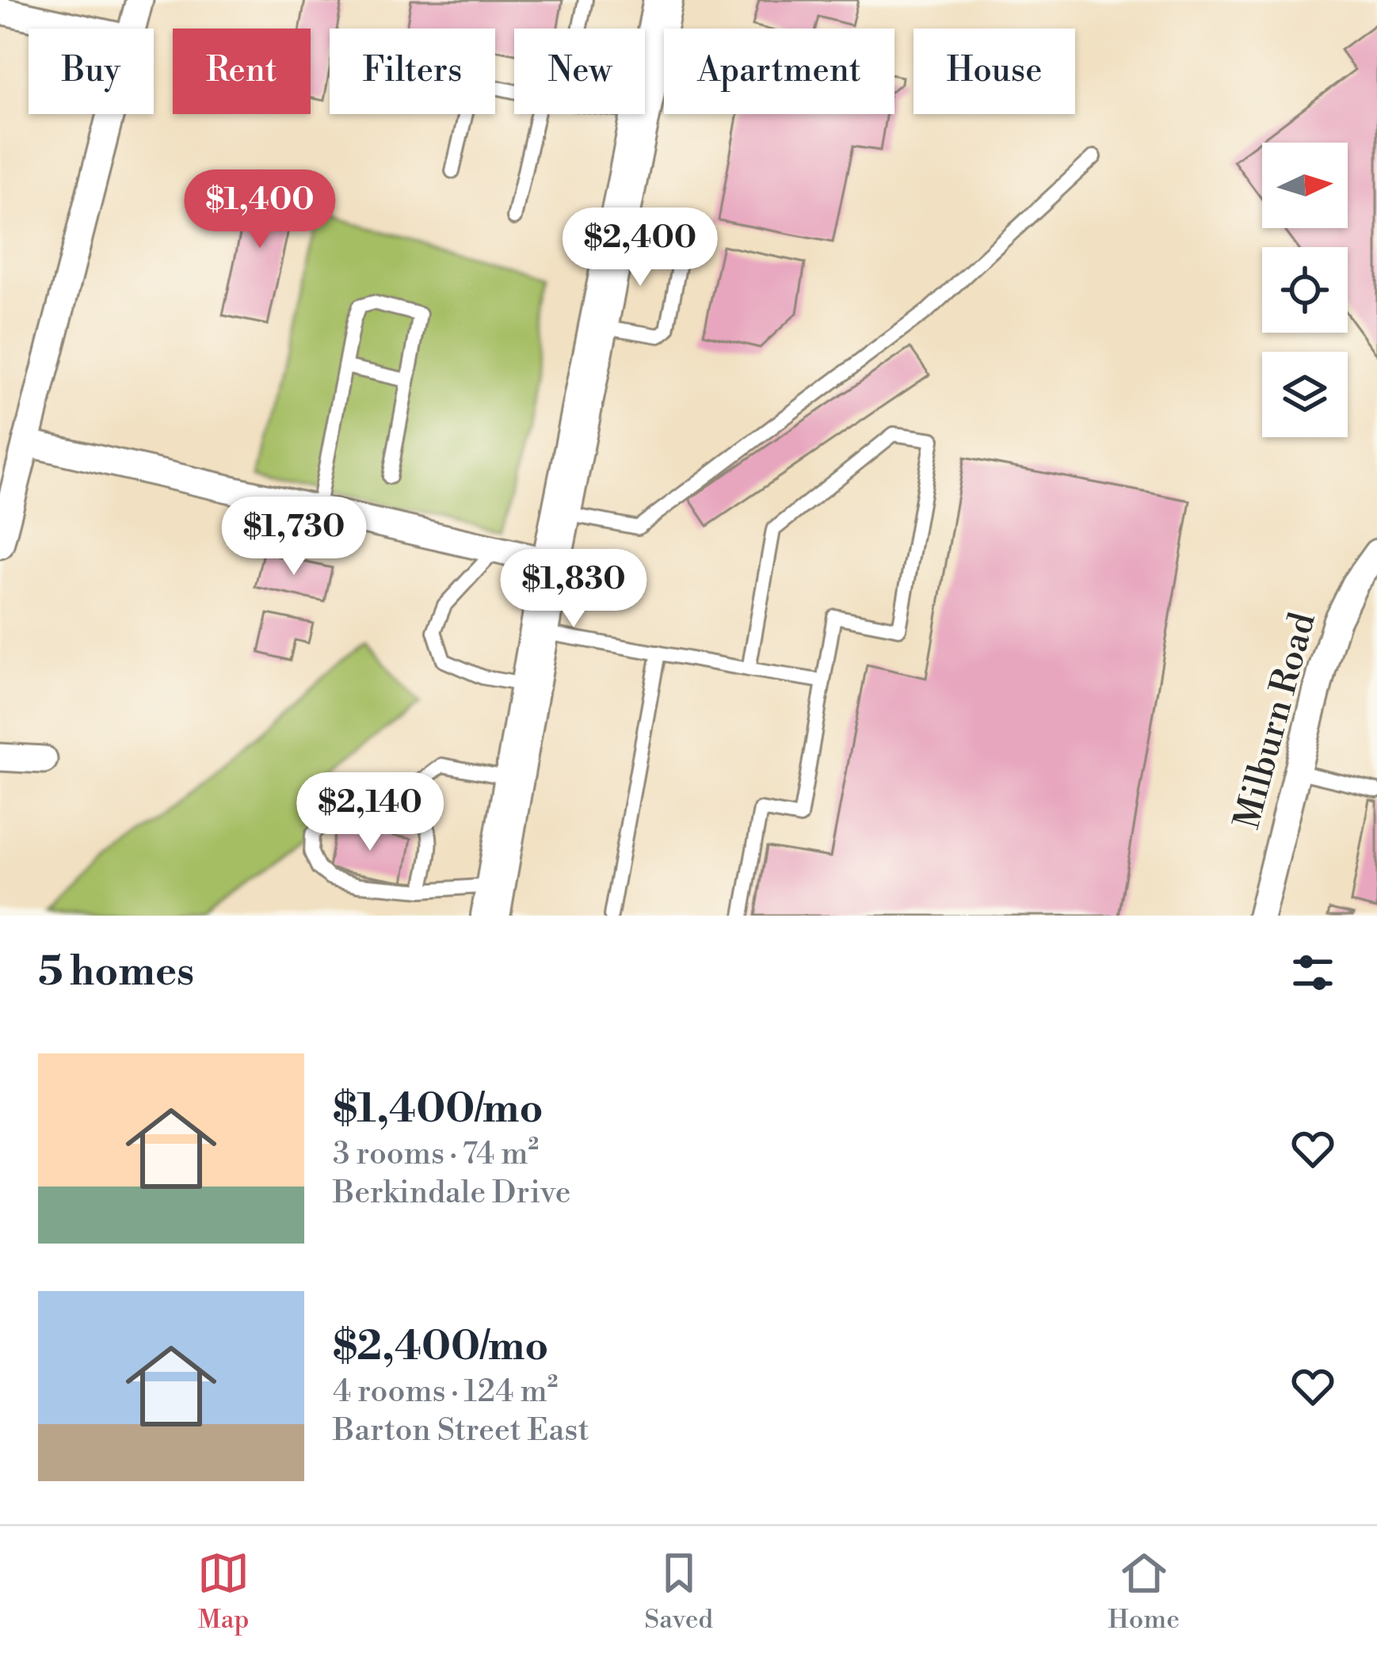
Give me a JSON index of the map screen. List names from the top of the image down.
{
  "streets": {
    "street": ["Milburn Road"]
  },
  "north": "right",
  "page": {
    "chip": [
      "Buy",
      "Rent",
      "Filters",
      "New",
      "Apartment",
      "House"
    ],
    "price": [
      "$1,400",
      "$2,400",
      "$1,730",
      "$1,830",
      "$2,140"
    ],
    "heading": "5 homes",
    "list": [
      {
        "name": "$1,400/mo",
        "note": "3 rooms · 74 m² · Berkindale Drive"
      },
      {
        "name": "$2,400/mo",
        "note": "4 rooms · 124 m² · Barton Street East"
      }
    ],
    "tabs": ["Map", "Saved", "Home"]
  }
}
